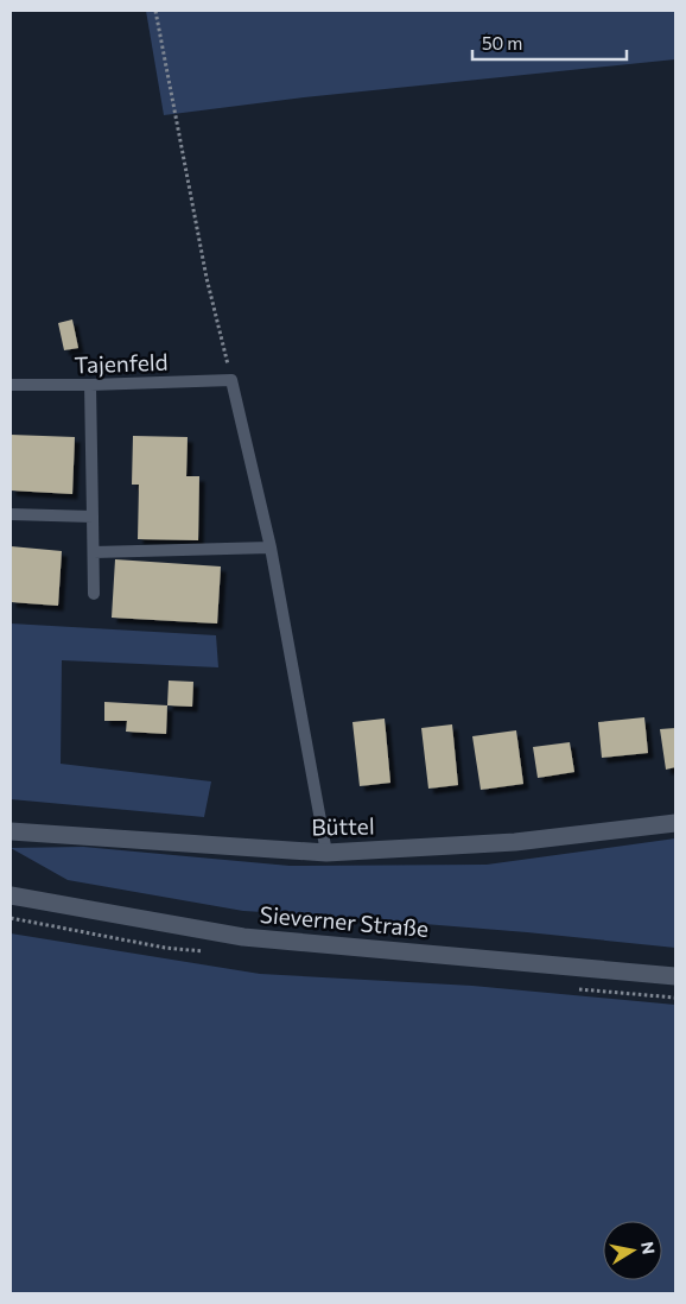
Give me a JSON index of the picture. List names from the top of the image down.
{
  "streets": {
    "street": ["Büttel", "Sieverner Straße"],
    "lane": ["Tajenfeld"]
  },
  "scale_bar": "50 m",
  "north": "right"
}
